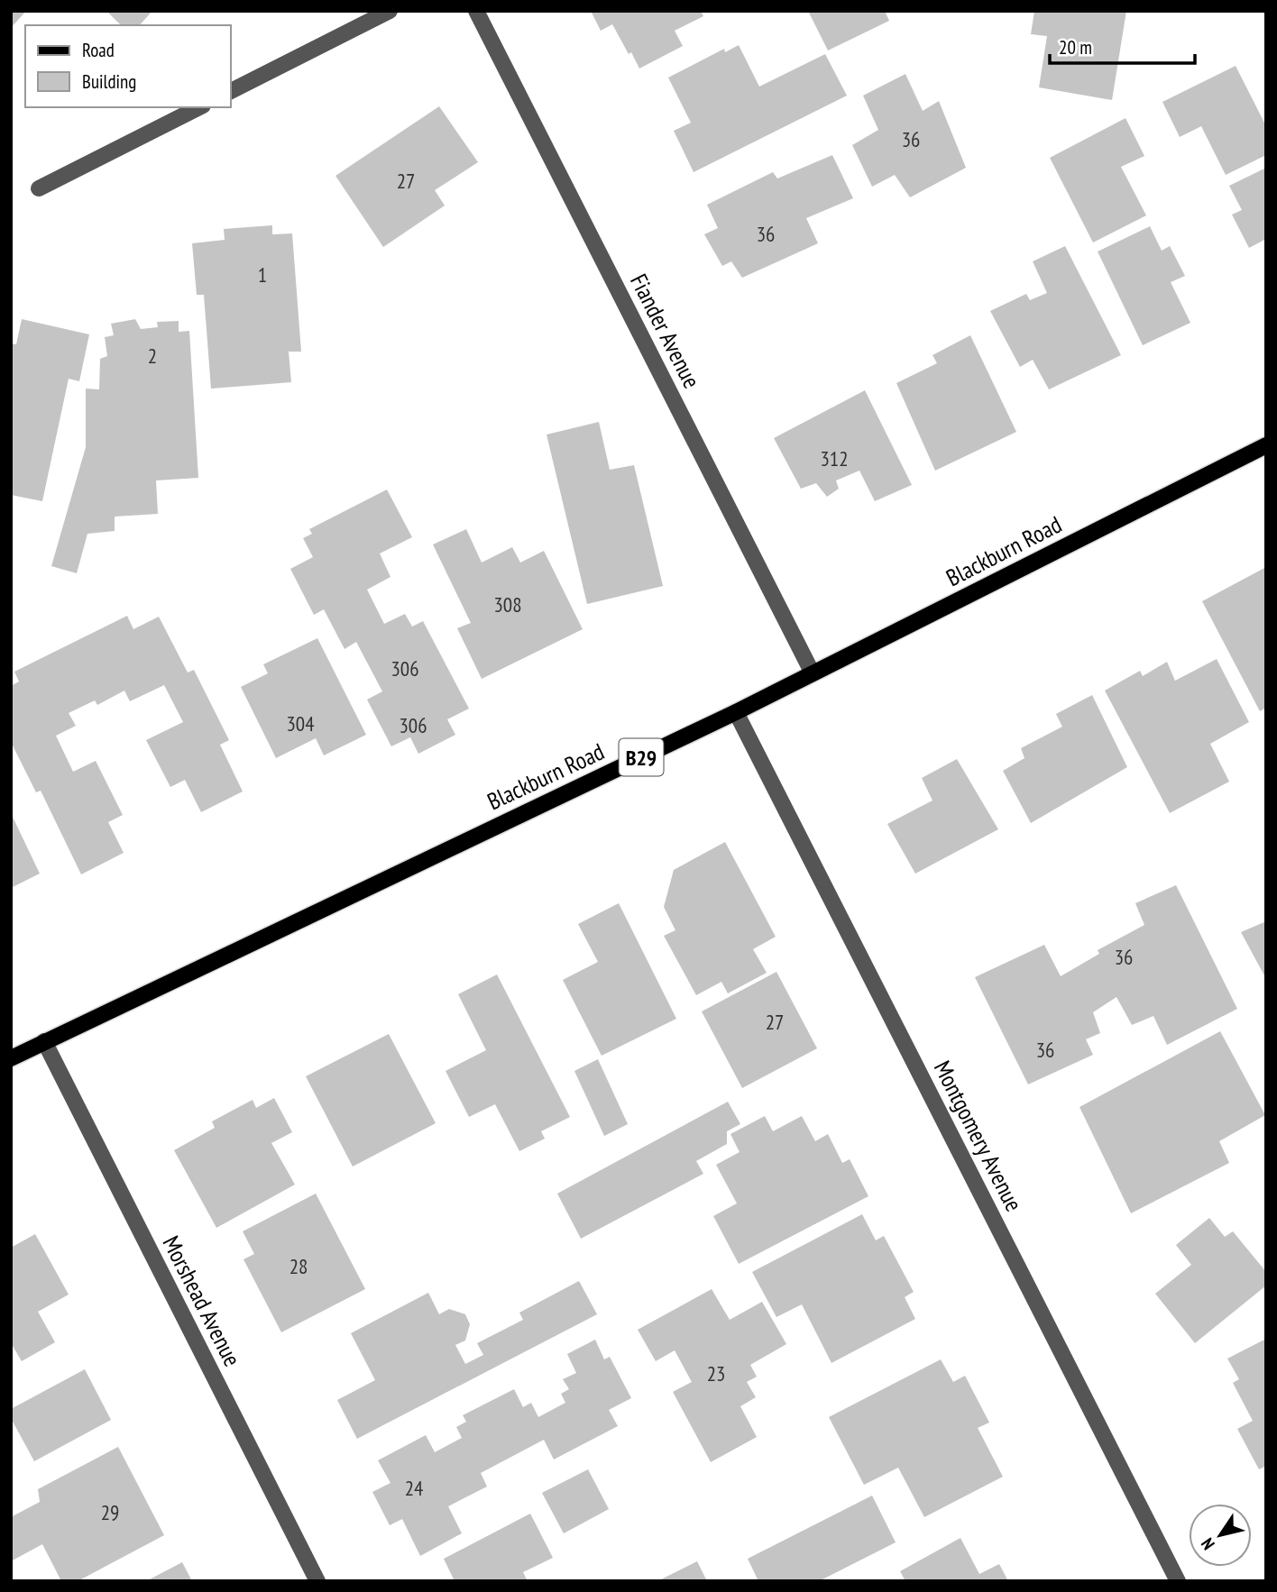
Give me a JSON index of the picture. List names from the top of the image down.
{
  "streets": {
    "main road": ["Blackburn Road", "B29"],
    "street": ["Fiander Avenue", "Montgomery Avenue", "Morshead Avenue"]
  },
  "crossings": [
    ["Fiander Avenue", "Blackburn Road"],
    ["Blackburn Road", "Montgomery Avenue"],
    ["Blackburn Road", "Morshead Avenue"]
  ],
  "house_numbers": [
    "36",
    "27",
    "36",
    "1",
    "2",
    "312",
    "308",
    "306",
    "304",
    "306",
    "36",
    "27",
    "36",
    "28",
    "23",
    "24",
    "29"
  ],
  "legend": ["Road", "Building"],
  "scale_bar": "20 m",
  "north": "bottom left"
}
